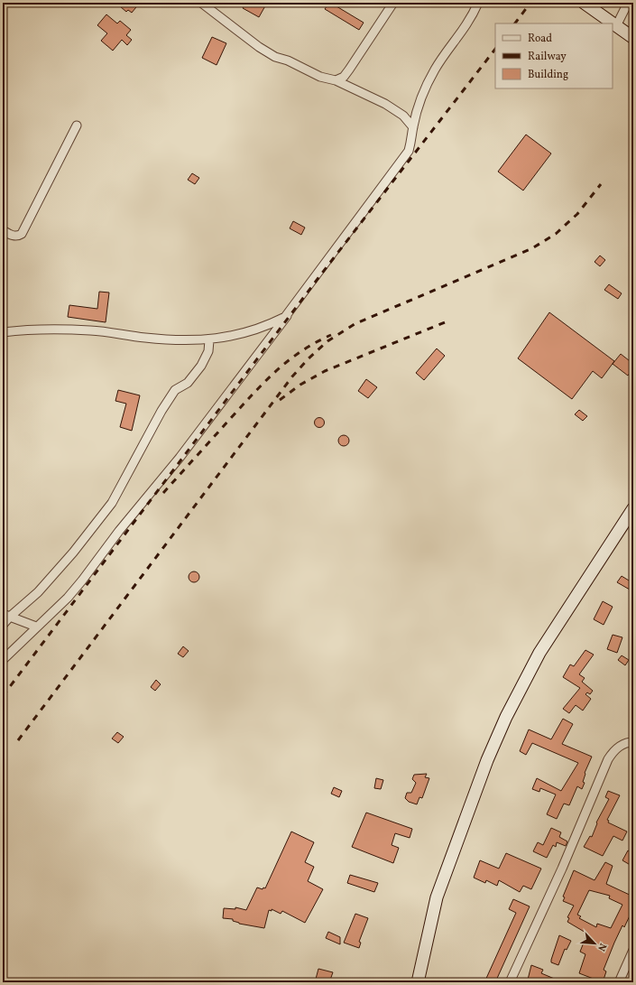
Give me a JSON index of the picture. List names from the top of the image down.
{
  "legend": ["Road", "Railway", "Building"],
  "north": "bottom right"
}
